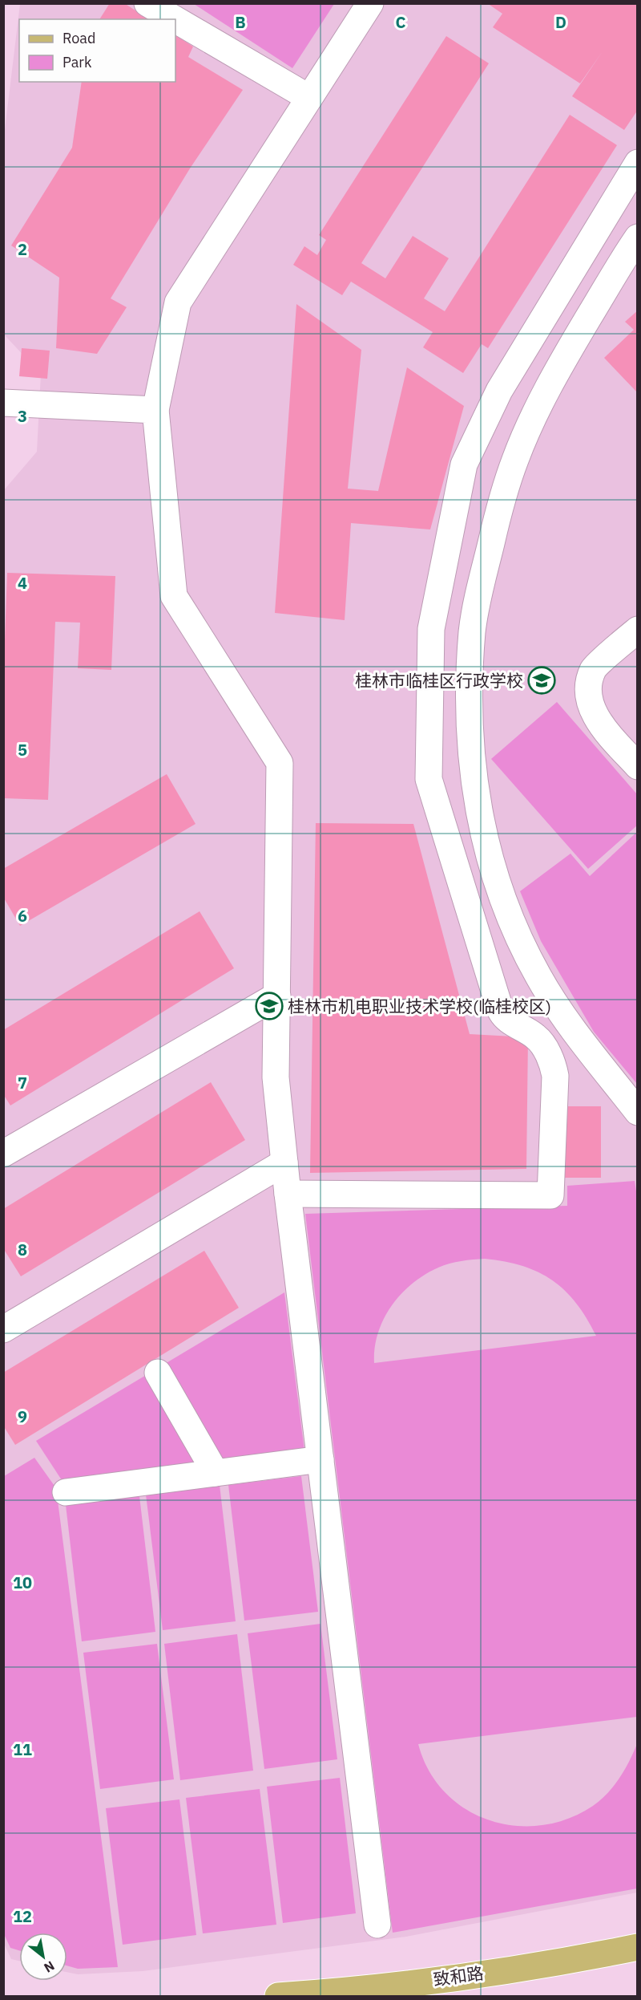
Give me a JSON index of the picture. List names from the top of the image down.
{
  "streets": {
    "main road": ["致和路"]
  },
  "places": {
    "school or university": ["桂林市临桂区行政学校", "桂林市机电职业技术学校(临桂校区)"]
  },
  "legend": ["Road", "Park"],
  "north": "bottom right",
  "grid": {
    "columns": ["B", "C", "D"],
    "rows": [
      "2",
      "3",
      "4",
      "5",
      "6",
      "7",
      "8",
      "9",
      "10",
      "11",
      "12"
    ]
  }
}
